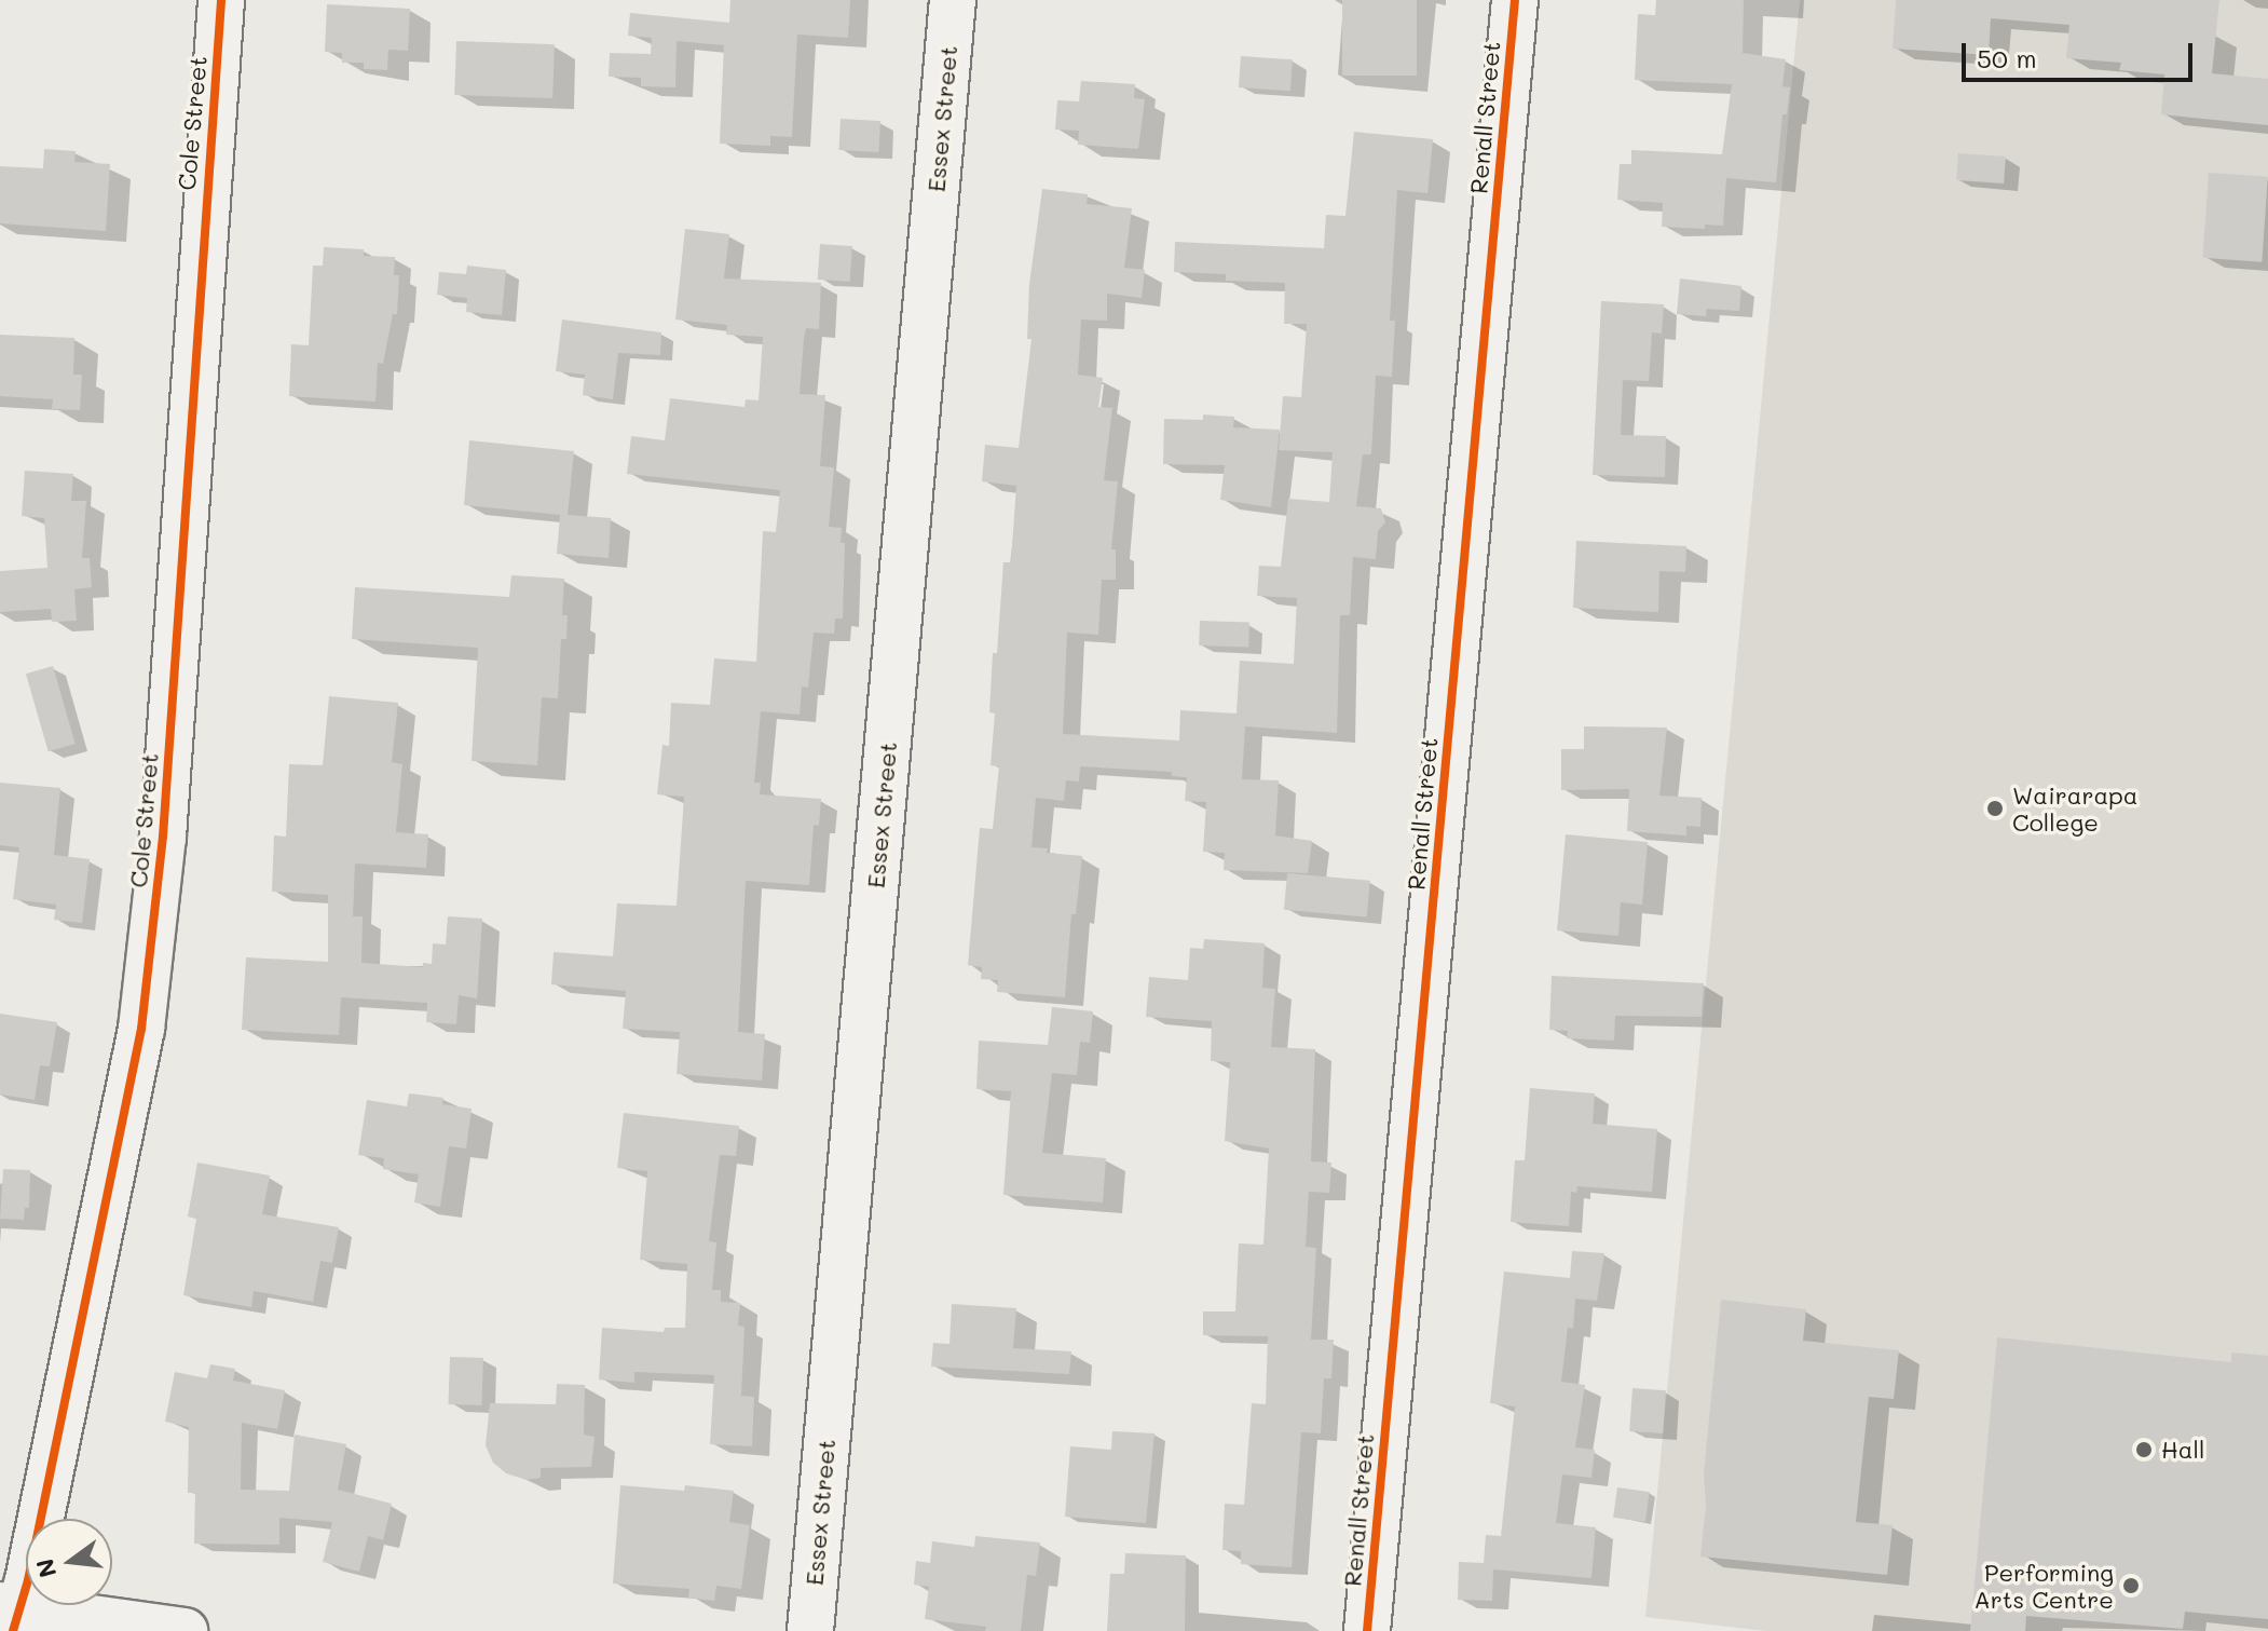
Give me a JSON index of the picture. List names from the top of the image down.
{
  "streets": {
    "street": ["Renall Street", "Essex Street", "Cole Street"]
  },
  "places": ["Wairarapa College", "Hall", "Performing Arts Centre"],
  "scale_bar": "50 m",
  "north": "left"
}
